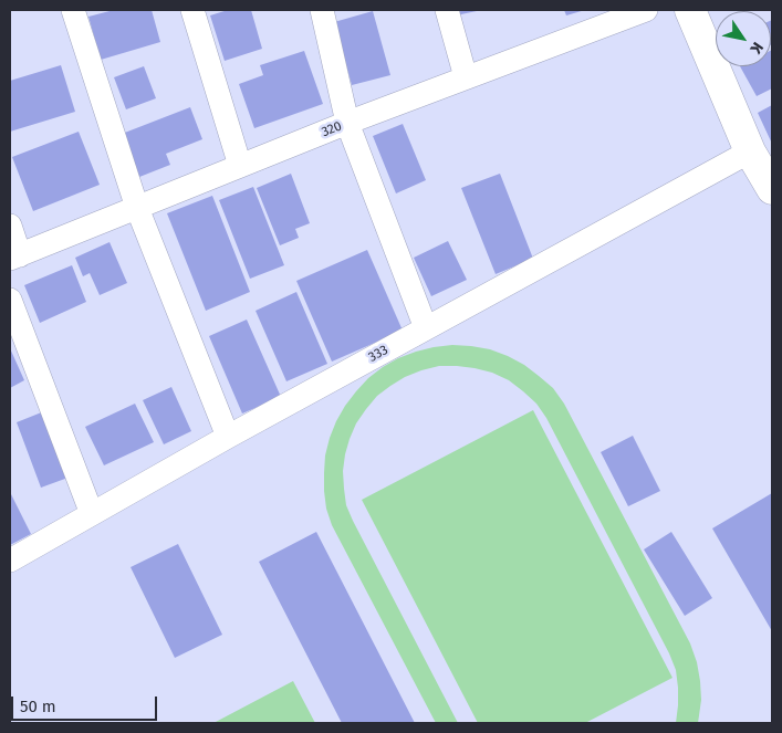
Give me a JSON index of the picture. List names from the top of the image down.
{
  "streets": {
    "street": ["320", "333"]
  },
  "scale_bar": "50 m",
  "north": "bottom right"
}
